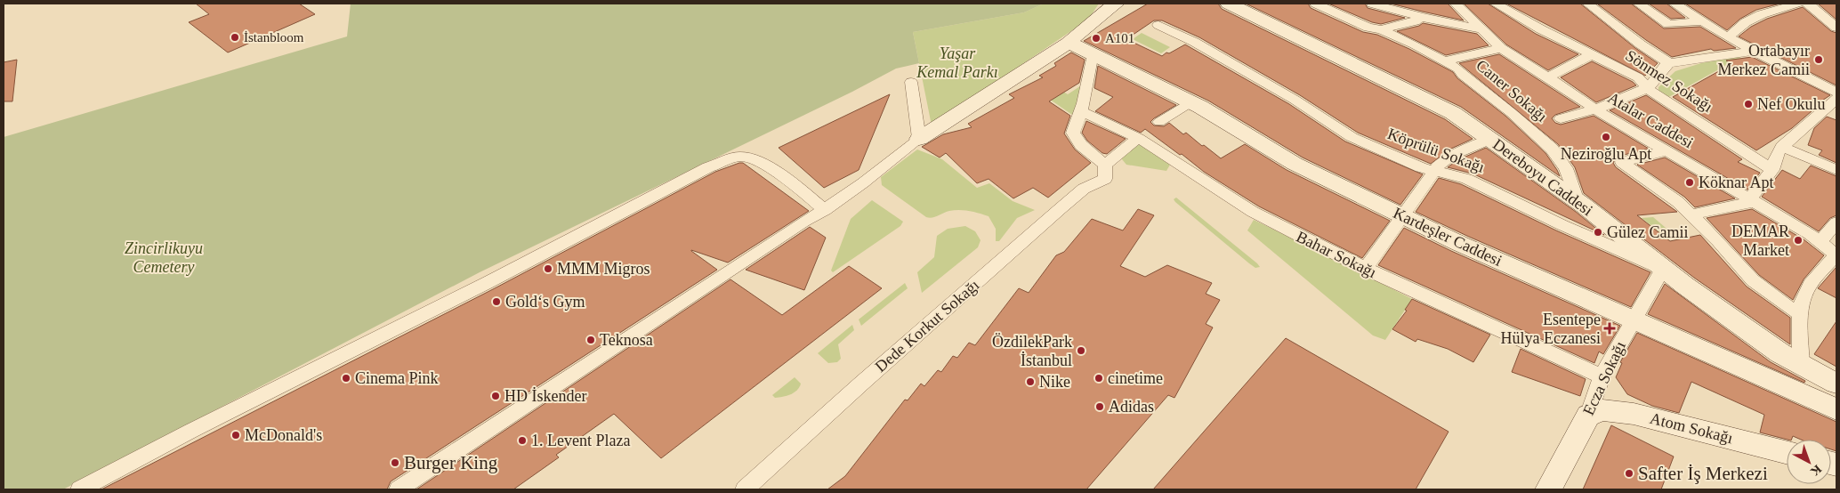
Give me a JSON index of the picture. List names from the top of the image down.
{
  "streets": {
    "street": [
      "Sönmez Sokağı",
      "Caner Sokağı",
      "Atalar Caddesi",
      "Köprülü Sokağı",
      "Dereboyu Caddesi",
      "Kardeşler Caddesi",
      "Bahar Sokağı",
      "Dede Korkut Sokağı",
      "Ecza Sokağı",
      "Atom Sokağı"
    ]
  },
  "crossings": [
    ["Caner Sokağı", "Atalar Caddesi"],
    ["Caner Sokağı", "Dereboyu Caddesi"],
    ["Köprülü Sokağı", "Dereboyu Caddesi"],
    ["Köprülü Sokağı", "Ecza Sokağı"],
    ["Dereboyu Caddesi", "Ecza Sokağı"],
    ["Kardeşler Caddesi", "Ecza Sokağı"],
    ["Bahar Sokağı", "Dede Korkut Sokağı"],
    ["Bahar Sokağı", "Ecza Sokağı"],
    ["Ecza Sokağı", "Atom Sokağı"]
  ],
  "parks": ["Yaşar Kemal Parkı", "Zincirlikuyu Cemetery"],
  "places": {
    "other": [
      "İstanbloom",
      "A101",
      "Ortabayır Merkez Camii",
      "Nef Okulu",
      "Neziroğlu Apt",
      "Köknar Apt",
      "Gülez Camii",
      "DEMAR Market",
      "MMM Migros",
      "Gold‘s Gym",
      "Teknosa",
      "ÖzdilekPark İstanbul",
      "Cinema Pink",
      "cinetime",
      "Nike",
      "HD İskender",
      "Adidas",
      "McDonald's",
      "1. Levent Plaza",
      "Burger King",
      "Safter İş Merkezi"
    ],
    "health": ["Esentepe Hülya Eczanesi"]
  },
  "north": "bottom right"
}
